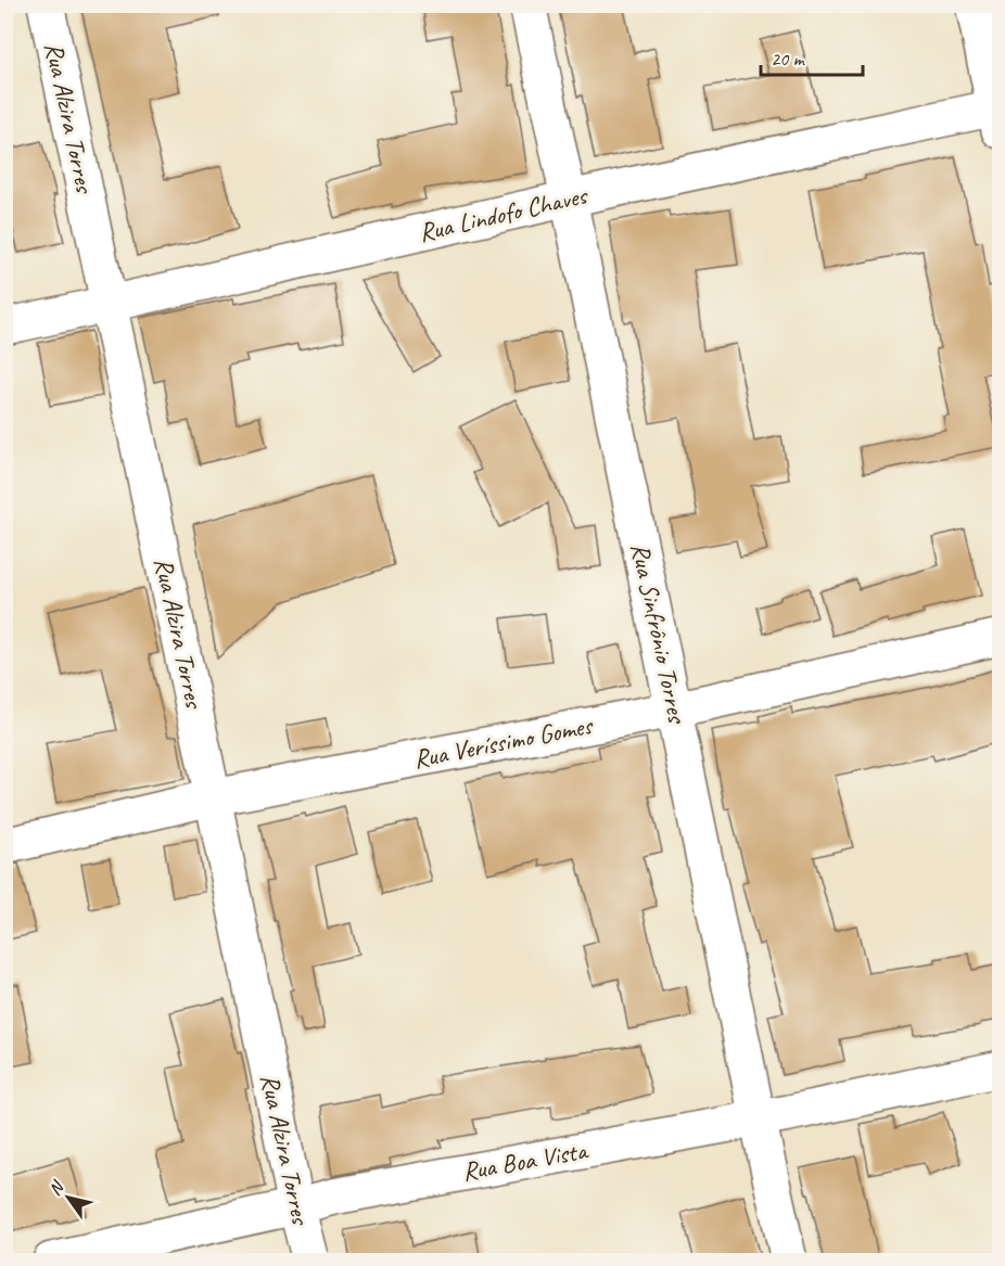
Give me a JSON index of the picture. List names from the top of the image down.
{
  "streets": {
    "street": [
      "Rua Alzira Torres",
      "Rua Lindofo Chaves",
      "Rua Sinfrônio Torres",
      "Rua Veríssimo Gomes",
      "Rua Boa Vista"
    ]
  },
  "crossings": [
    ["Rua Alzira Torres", "Rua Lindofo Chaves"],
    ["Rua Alzira Torres", "Rua Veríssimo Gomes"],
    ["Rua Alzira Torres", "Rua Boa Vista"],
    ["Rua Lindofo Chaves", "Rua Sinfrônio Torres"],
    ["Rua Sinfrônio Torres", "Rua Veríssimo Gomes"],
    ["Rua Sinfrônio Torres", "Rua Boa Vista"]
  ],
  "scale_bar": "20 m",
  "north": "top left"
}
